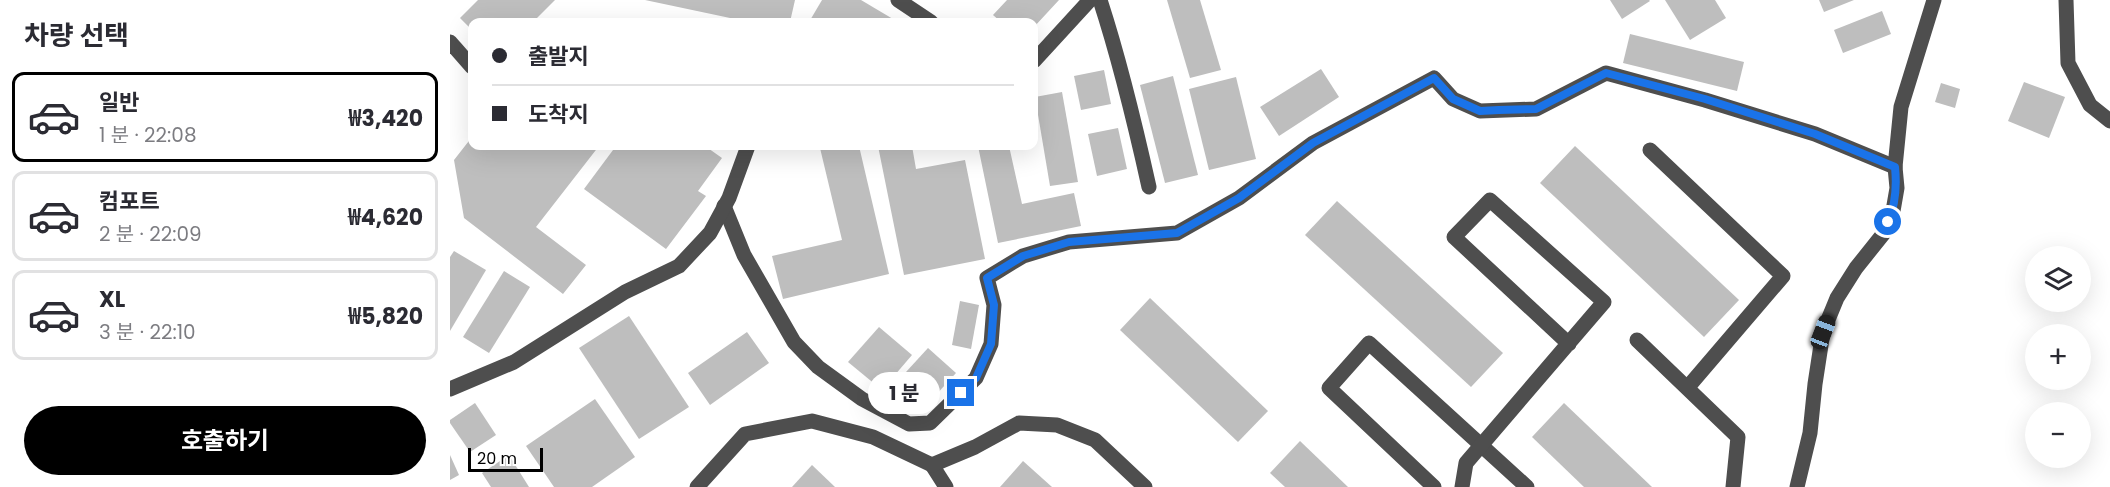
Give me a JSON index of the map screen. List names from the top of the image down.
{
  "scale_bar": "20 m",
  "page": {
    "heading": "차량 선택",
    "banner": ["출발지", "도착지"],
    "list": [
      {
        "name": "일반",
        "note": "1 분 · 22:08",
        "value": "₩3,420"
      },
      {
        "name": "컴포트",
        "note": "2 분 · 22:09",
        "value": "₩4,620"
      },
      {
        "name": "XL",
        "note": "3 분 · 22:10",
        "value": "₩5,820"
      }
    ],
    "map_buttons": ["+", "−"],
    "bubble": "1 분",
    "buttons": "호출하기",
    "scale": "20 m"
  }
}
